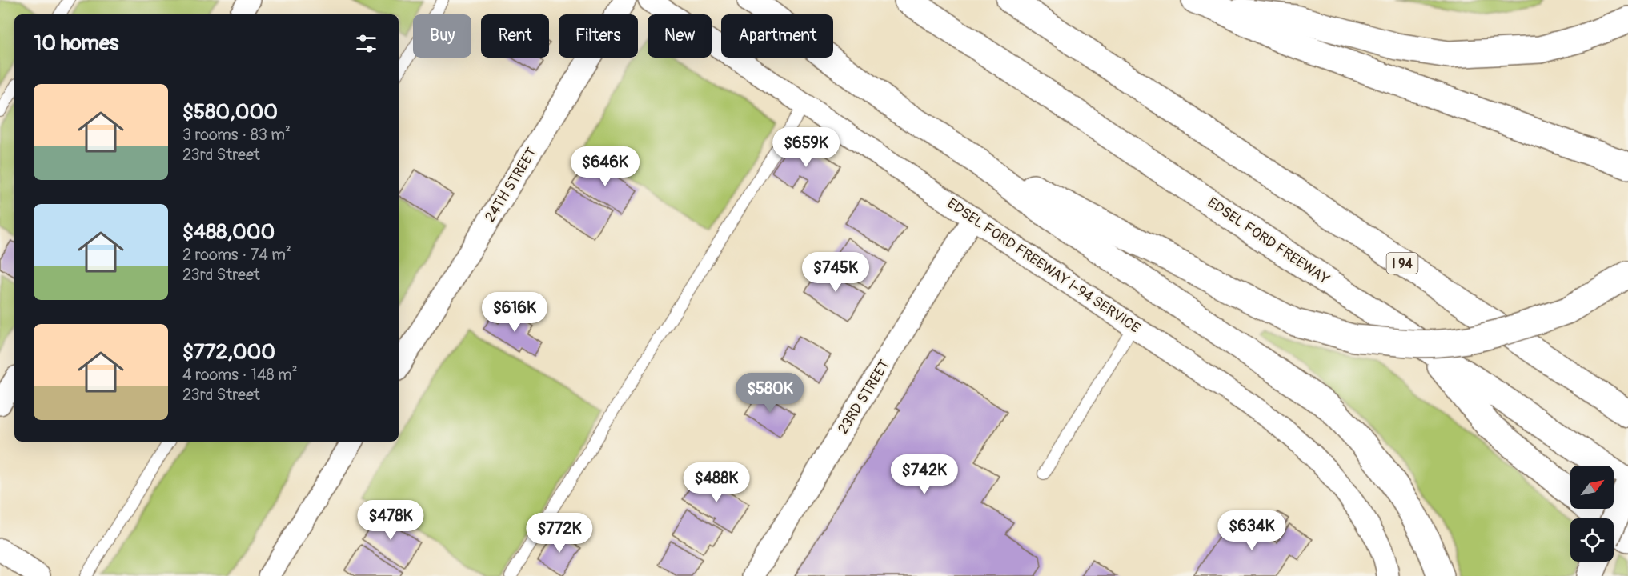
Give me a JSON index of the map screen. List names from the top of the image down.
{
  "streets": {
    "highway": ["EDSEL FORD FREEWAY", "I 94"],
    "street": ["24TH STREET", "EDSEL FORD FREEWAY I-94 SERVICE", "23RD STREET"]
  },
  "crossings": [
    ["EDSEL FORD FREEWAY I-94 SERVICE", "23RD STREET"]
  ],
  "north": "top right",
  "page": {
    "chip": [
      "Buy",
      "Rent",
      "Filters",
      "New",
      "Apartment"
    ],
    "heading": "10 homes",
    "list": [
      {
        "name": "$580,000",
        "note": "3 rooms · 83 m² · 23rd Street"
      },
      {
        "name": "$488,000",
        "note": "2 rooms · 74 m² · 23rd Street"
      },
      {
        "name": "$772,000",
        "note": "4 rooms · 148 m² · 23rd Street"
      }
    ],
    "price": [
      "$659K",
      "$646K",
      "$745K",
      "$616K",
      "$580K",
      "$742K",
      "$488K",
      "$478K",
      "$634K",
      "$772K"
    ]
  }
}
